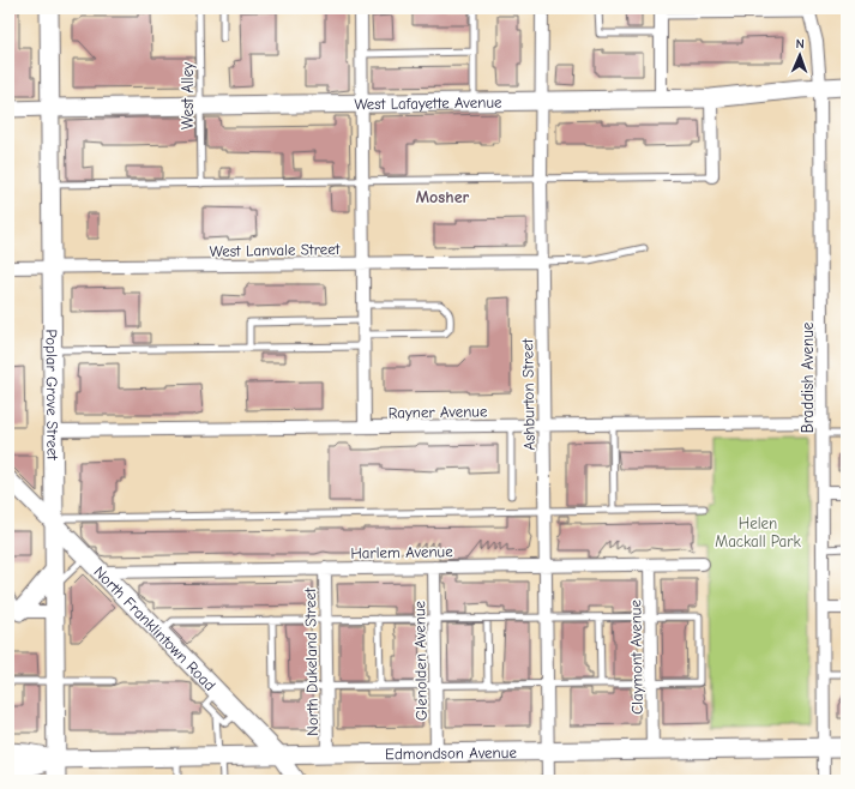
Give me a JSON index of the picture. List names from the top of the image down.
{
  "streets": {
    "main road": [
      "West Lafayette Avenue",
      "Poplar Grove Street",
      "North Franklintown Road",
      "Edmondson Avenue"
    ],
    "street": [
      "West Lanvale Street",
      "Braddish Avenue",
      "Ashburton Street",
      "Rayner Avenue",
      "Harlem Avenue",
      "Claymont Avenue",
      "Glenolden Avenue",
      "North Dukeland Street"
    ],
    "lane": ["West Alley"]
  },
  "crossings": [
    ["West Alley", "West Lafayette Avenue"],
    ["West Lafayette Avenue", "Braddish Avenue"],
    ["West Lafayette Avenue", "Poplar Grove Street"],
    ["West Lafayette Avenue", "Ashburton Street"],
    ["West Lanvale Street", "Poplar Grove Street"],
    ["West Lanvale Street", "Ashburton Street"],
    ["Braddish Avenue", "Rayner Avenue"],
    ["Braddish Avenue", "Edmondson Avenue"],
    ["Poplar Grove Street", "Rayner Avenue"],
    ["Poplar Grove Street", "North Franklintown Road"],
    ["Poplar Grove Street", "Edmondson Avenue"],
    ["Ashburton Street", "Rayner Avenue"],
    ["Ashburton Street", "Harlem Avenue"],
    ["Ashburton Street", "Edmondson Avenue"],
    ["Harlem Avenue", "North Franklintown Road"],
    ["Harlem Avenue", "Claymont Avenue"],
    ["Harlem Avenue", "Glenolden Avenue"],
    ["Harlem Avenue", "North Dukeland Street"],
    ["North Franklintown Road", "Edmondson Avenue"],
    ["Claymont Avenue", "Edmondson Avenue"],
    ["Glenolden Avenue", "Edmondson Avenue"],
    ["North Dukeland Street", "Edmondson Avenue"]
  ],
  "districts": ["Mosher"],
  "parks": ["Helen Mackall Park"],
  "north": "top"
}
